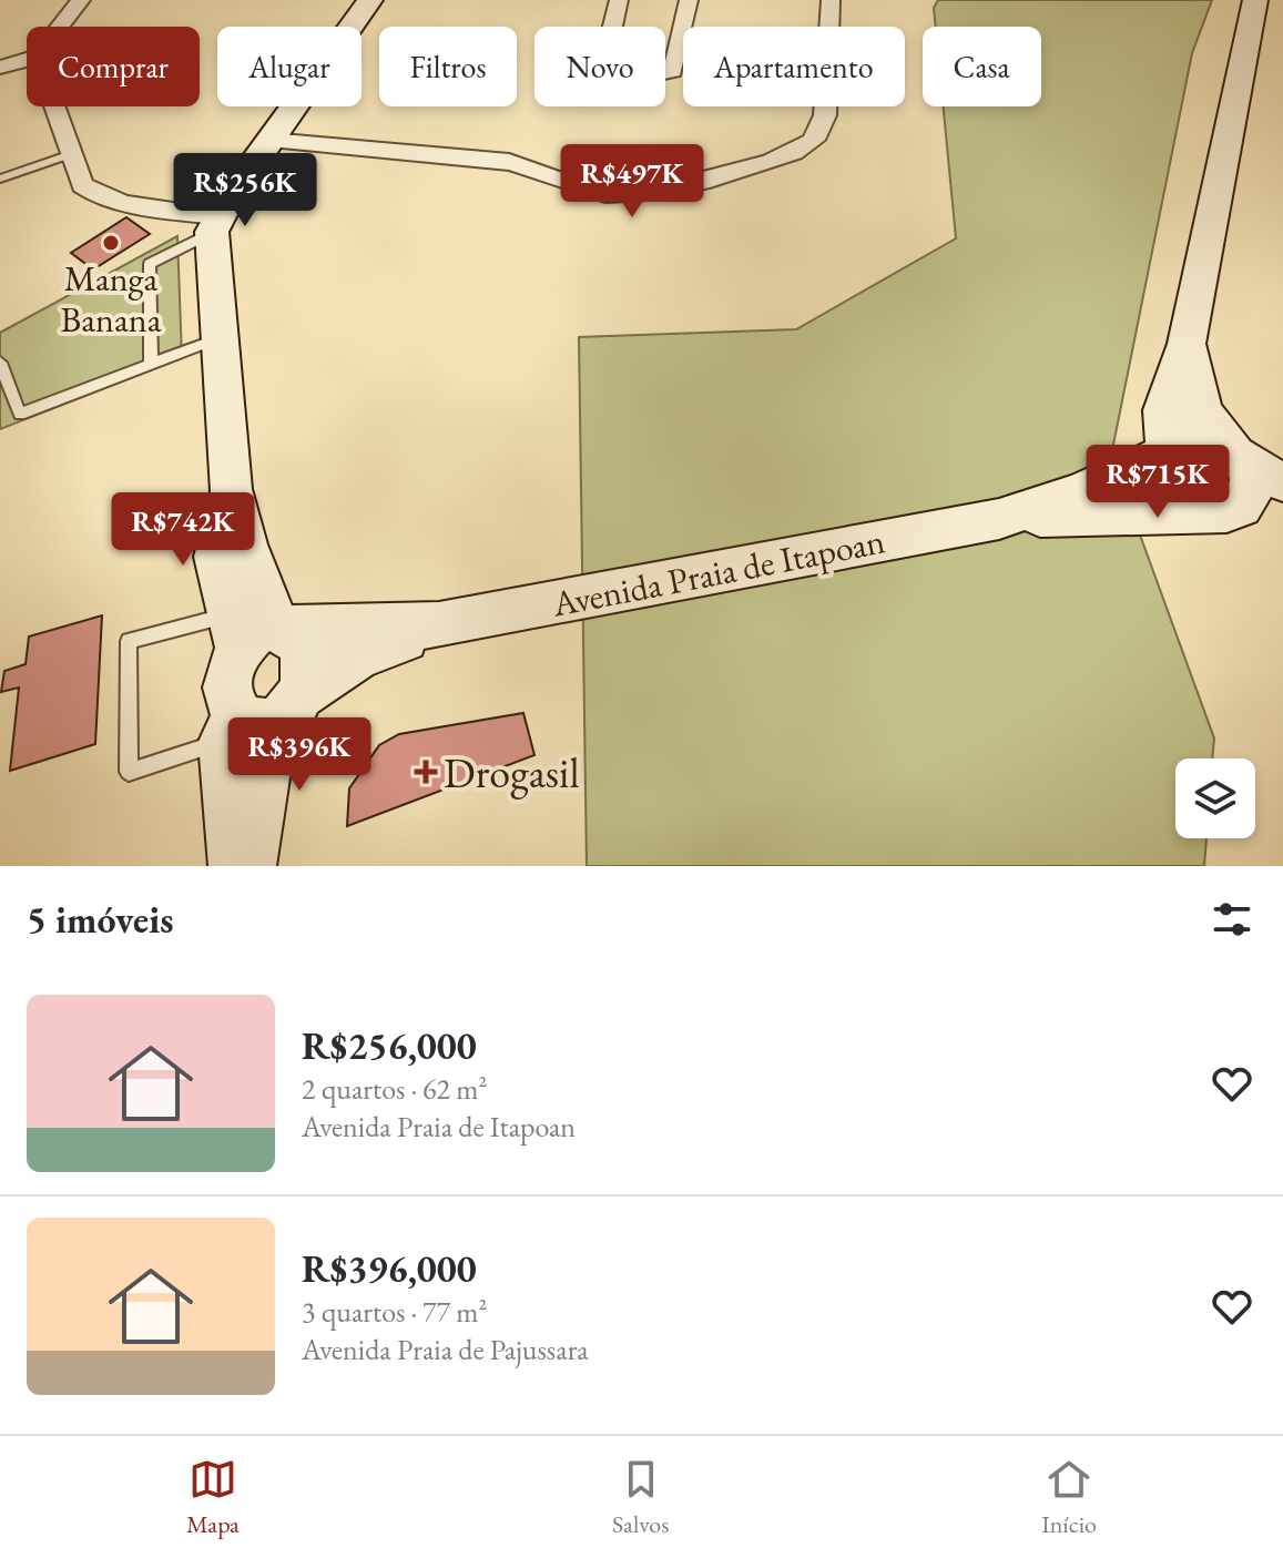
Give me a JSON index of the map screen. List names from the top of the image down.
{
  "streets": {
    "street": ["Avenida Praia de Itapoan"]
  },
  "places": {
    "other": ["Manga Banana"],
    "health": ["Drogasil"]
  },
  "page": {
    "chip": [
      "Comprar",
      "Alugar",
      "Filtros",
      "Novo",
      "Apartamento",
      "Casa"
    ],
    "price": [
      "R$497K",
      "R$256K",
      "R$715K",
      "R$742K",
      "R$396K"
    ],
    "heading": "5 imóveis",
    "list": [
      {
        "name": "R$256,000",
        "note": "2 quartos · 62 m² · Avenida Praia de Itapoan"
      },
      {
        "name": "R$396,000",
        "note": "3 quartos · 77 m² · Avenida Praia de Pajussara"
      }
    ],
    "tabs": ["Mapa", "Salvos", "Início"]
  }
}
